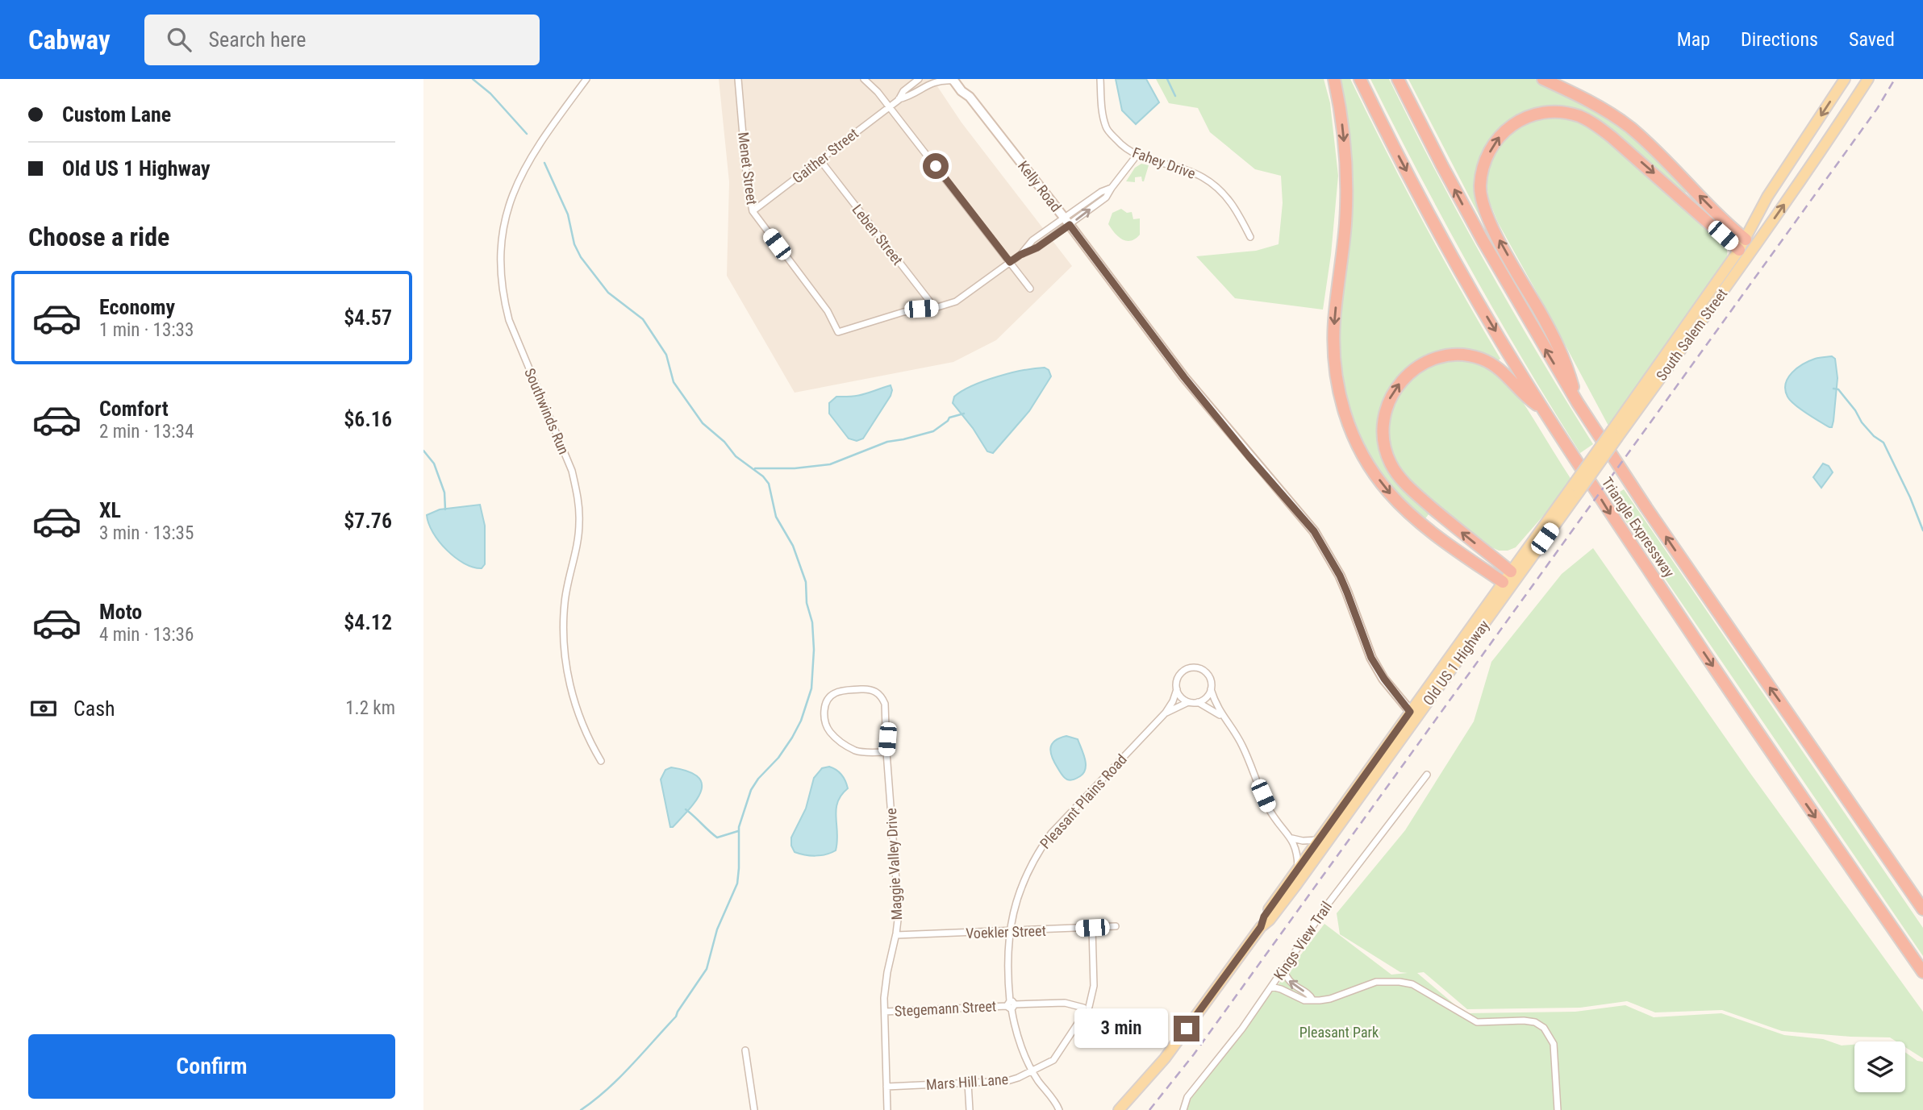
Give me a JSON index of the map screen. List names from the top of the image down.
{
  "streets": {
    "highway": ["Triangle Expressway"],
    "main road": ["South Salem Street", "Old US 1 Highway"],
    "street": [
      "Gaither Street",
      "Fahey Drive",
      "Menet Street",
      "Kelly Road",
      "Leben Street",
      "Southwinds Run",
      "Pleasant Plains Road",
      "Maggie Valley Drive",
      "Voekler Street",
      "Kings View Trail",
      "Stegemann Street",
      "Mars Hill Lane"
    ]
  },
  "crossings": [
    ["Gaither Street", "Menet Street"],
    ["Gaither Street", "Kelly Road"],
    ["Gaither Street", "Leben Street"],
    ["Menet Street", "Leben Street"],
    ["Kelly Road", "Old US 1 Highway"],
    ["South Salem Street", "Old US 1 Highway"],
    ["Pleasant Plains Road", "Voekler Street"],
    ["Pleasant Plains Road", "Stegemann Street"],
    ["Pleasant Plains Road", "Mars Hill Lane"],
    ["Maggie Valley Drive", "Voekler Street"],
    ["Maggie Valley Drive", "Stegemann Street"],
    ["Maggie Valley Drive", "Mars Hill Lane"],
    ["Voekler Street", "Mars Hill Lane"],
    ["Stegemann Street", "Mars Hill Lane"]
  ],
  "parks": ["Pleasant Park"],
  "page": {
    "header": "Cabway",
    "search": "Search here",
    "nav": ["Map", "Directions", "Saved"],
    "banner": ["Custom Lane", "Old US 1 Highway"],
    "heading": "Choose a ride",
    "list": [
      {
        "name": "Economy",
        "note": "1 min · 13:33",
        "value": "$4.57"
      },
      {
        "name": "Comfort",
        "note": "2 min · 13:34",
        "value": "$6.16"
      },
      {
        "name": "XL",
        "note": "3 min · 13:35",
        "value": "$7.76"
      },
      {
        "name": "Moto",
        "note": "4 min · 13:36",
        "value": "$4.12"
      }
    ],
    "pay": ["Cash", "1.2 km"],
    "bubble": "3 min",
    "buttons": "Confirm"
  }
}
